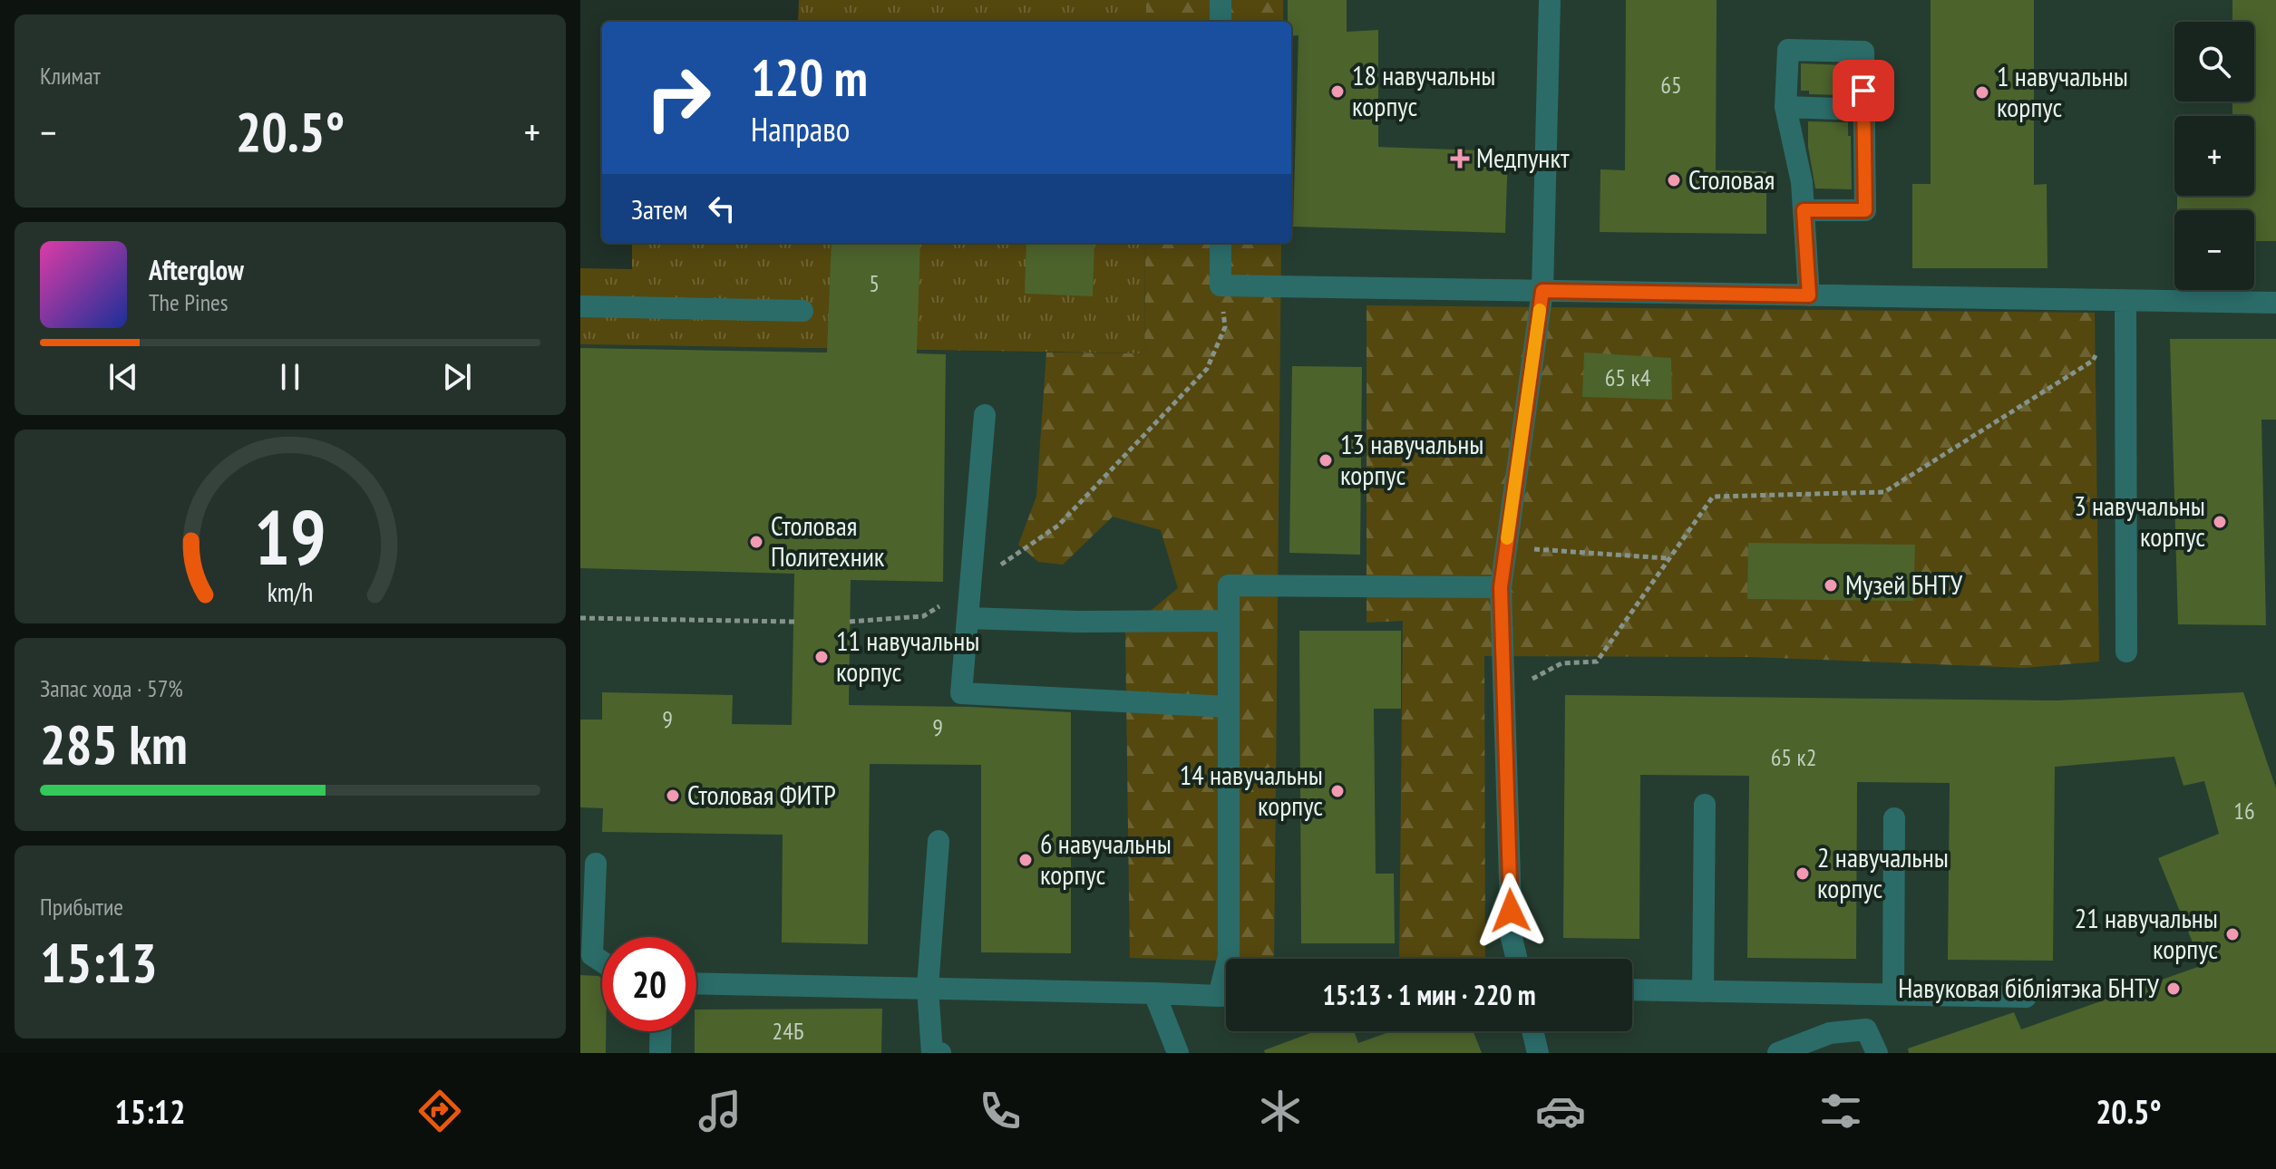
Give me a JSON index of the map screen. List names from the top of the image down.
{
  "places": {
    "other": [
      "18 навучальны корпус",
      "1 навучальны корпус",
      "Столовая",
      "13 навучальны корпус",
      "3 навучальны корпус",
      "Столовая Политехник",
      "Музей БНТУ",
      "11 навучальны корпус",
      "14 навучальны корпус",
      "Столовая ФИТР",
      "6 навучальны корпус",
      "2 навучальны корпус",
      "21 навучальны корпус",
      "Навуковая бібліятэка БНТУ"
    ],
    "health": ["Медпункт"]
  },
  "house_numbers": [
    "65",
    "5",
    "65 к4",
    "9",
    "9",
    "65 к2",
    "16",
    "24Б"
  ],
  "page": {
    "tile": [
      "Климат",
      ["Запас хода · 57%", "285 km"],
      ["Прибытие", "15:13"]
    ],
    "map_buttons": ["+", "−"],
    "turn": ["120 m", "Направо"],
    "heat": ["−", "20.5°", "+"],
    "then": "Затем",
    "song": ["Afterglow", "The Pines"],
    "limit": "20",
    "trip": "15:13 · 1 мин · 220 m",
    "tabs": ["15:12", "20.5°"],
    "gauge": ["19", "km/h"]
  }
}
